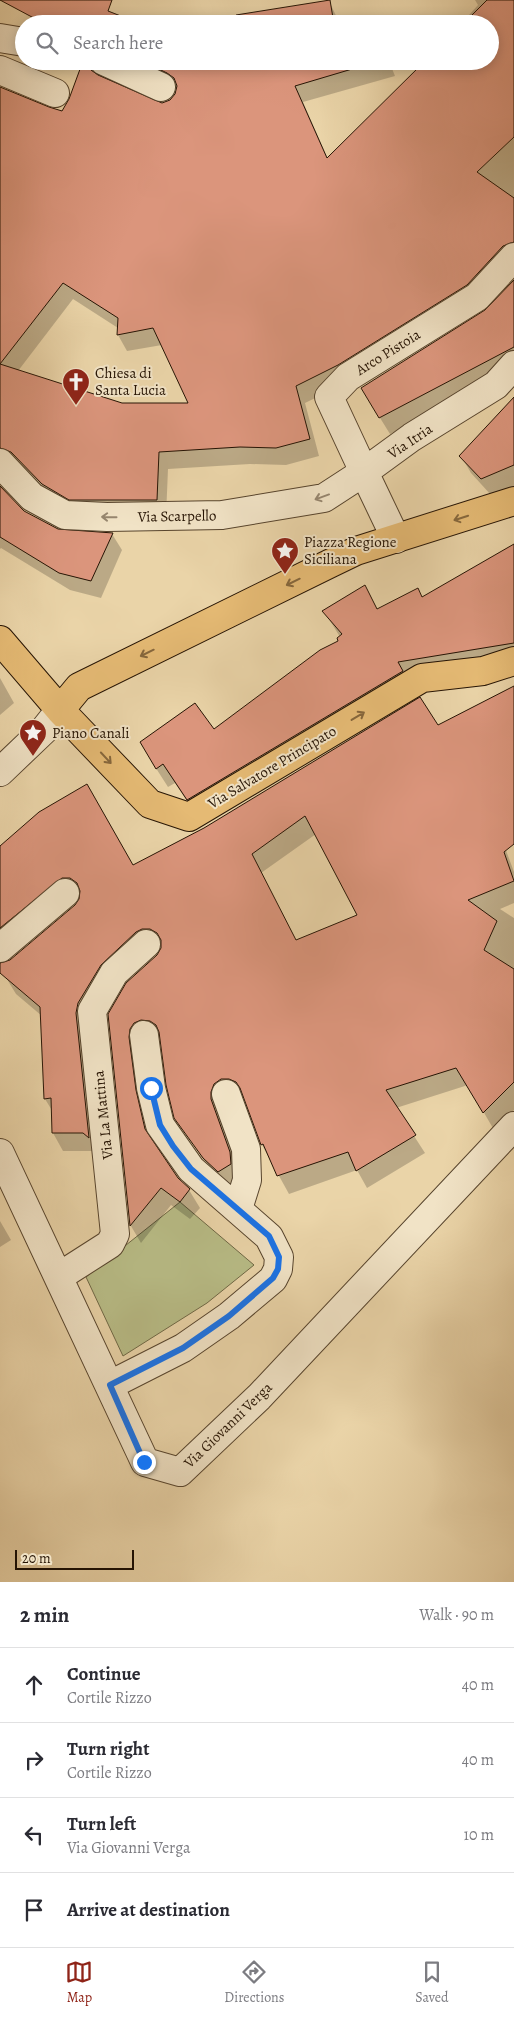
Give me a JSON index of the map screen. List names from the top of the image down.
{
  "streets": {
    "main road": ["Via Salvatore Principato"],
    "street": [
      "Arco Pistoia",
      "Via Itria",
      "Via Scarpello",
      "Via La Mattina",
      "Via Giovanni Verga"
    ]
  },
  "crossings": [
    ["Arco Pistoia", "Via Itria"],
    ["Arco Pistoia", "Via Scarpello"],
    ["Via Itria", "Via Scarpello"],
    ["Via La Mattina", "Via Giovanni Verga"]
  ],
  "one_way": ["Via Scarpello"],
  "places": {
    "church": ["Chiesa di Santa Lucia"],
    "place": ["Piazza Regione Siciliana", "Piano Canali"]
  },
  "scale_bar": "20 m",
  "page": {
    "search": "Search here",
    "scale": "20 m",
    "heading": ["2 min", "Walk · 90 m"],
    "list": [
      ["Continue", "Cortile Rizzo", "40 m"],
      ["Turn right", "Cortile Rizzo", "40 m"],
      ["Turn left", "Via Giovanni Verga", "10 m"],
      "Arrive at destination"
    ],
    "nav": ["Map", "Directions", "Saved"]
  }
}
